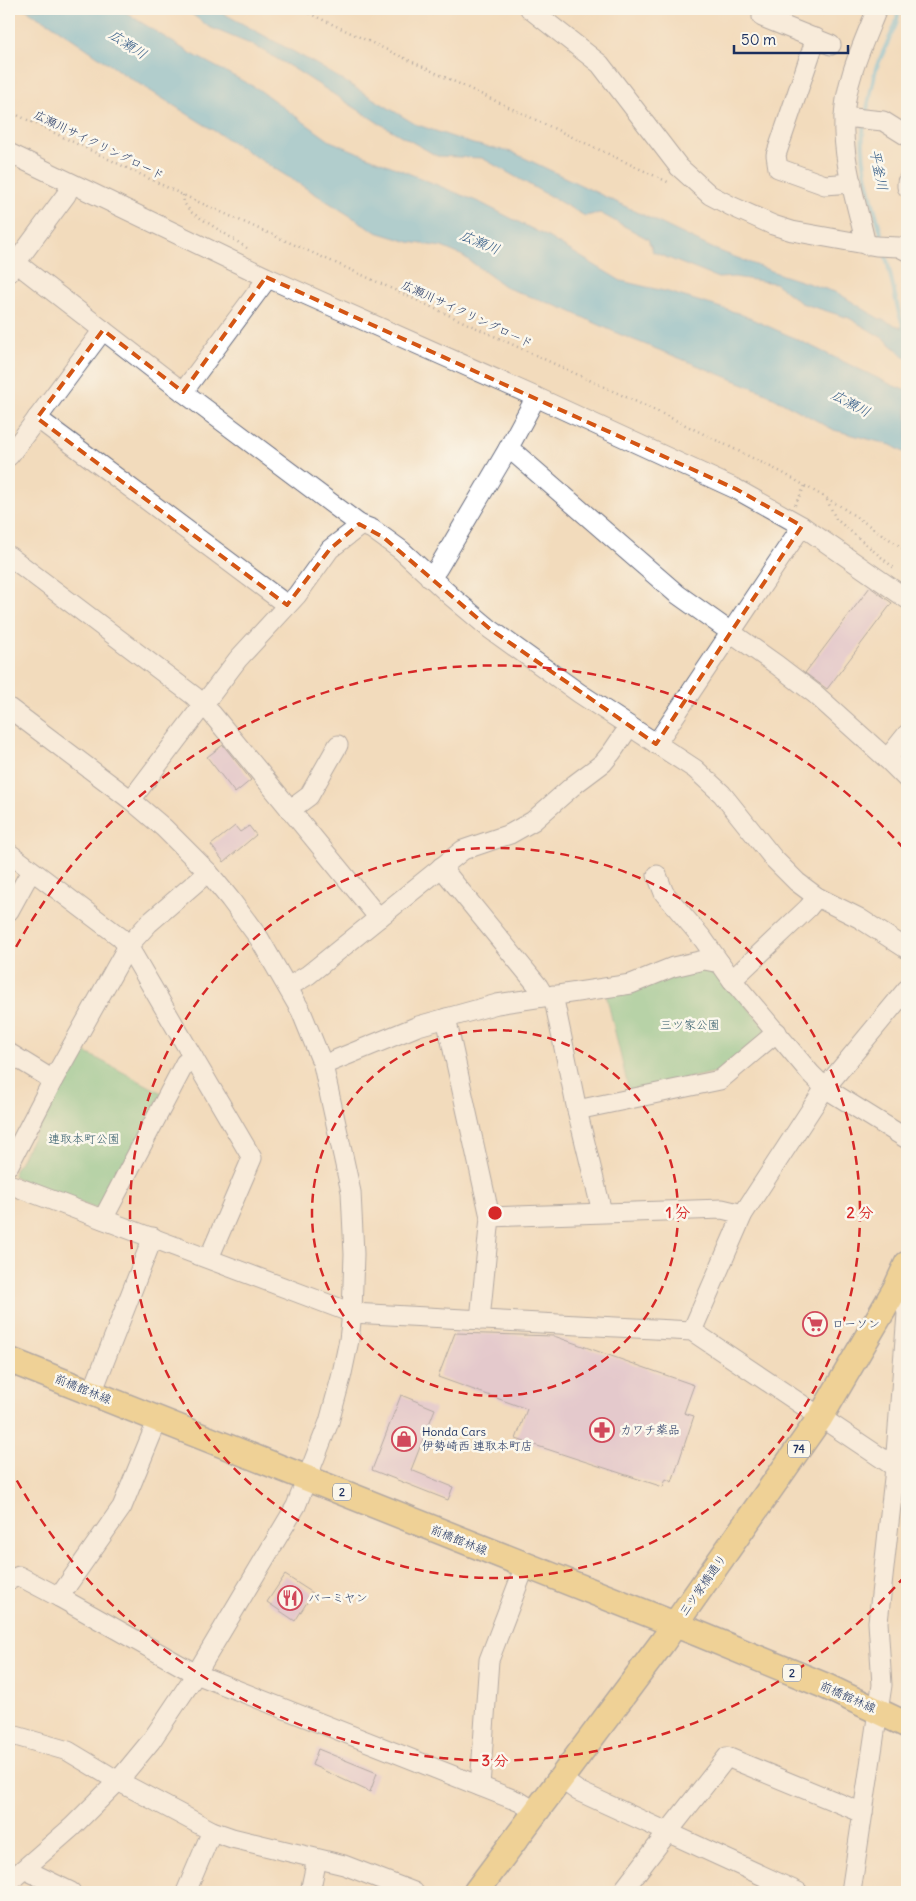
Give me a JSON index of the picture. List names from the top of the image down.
{
  "streets": {
    "main road": [
      "前橋館林線",
      "74",
      "2",
      "三ツ家橋通り"
    ],
    "path": ["広瀬川サイクリングロード"]
  },
  "crossings": [
    ["前橋館林線", "三ツ家橋通り"]
  ],
  "water": ["広瀬川", "平釜川"],
  "parks": ["三ツ家公園", "連取本町公園"],
  "places": {
    "supermarket": ["ローソン"],
    "pharmacy": ["カワチ薬品"],
    "shop": ["Honda Cars 伊勢崎西 連取本町店"],
    "restaurant": ["バーミヤン"]
  },
  "scale_bar": "50 m",
  "rings": ["1 分", "2 分", "3 分"]
}
